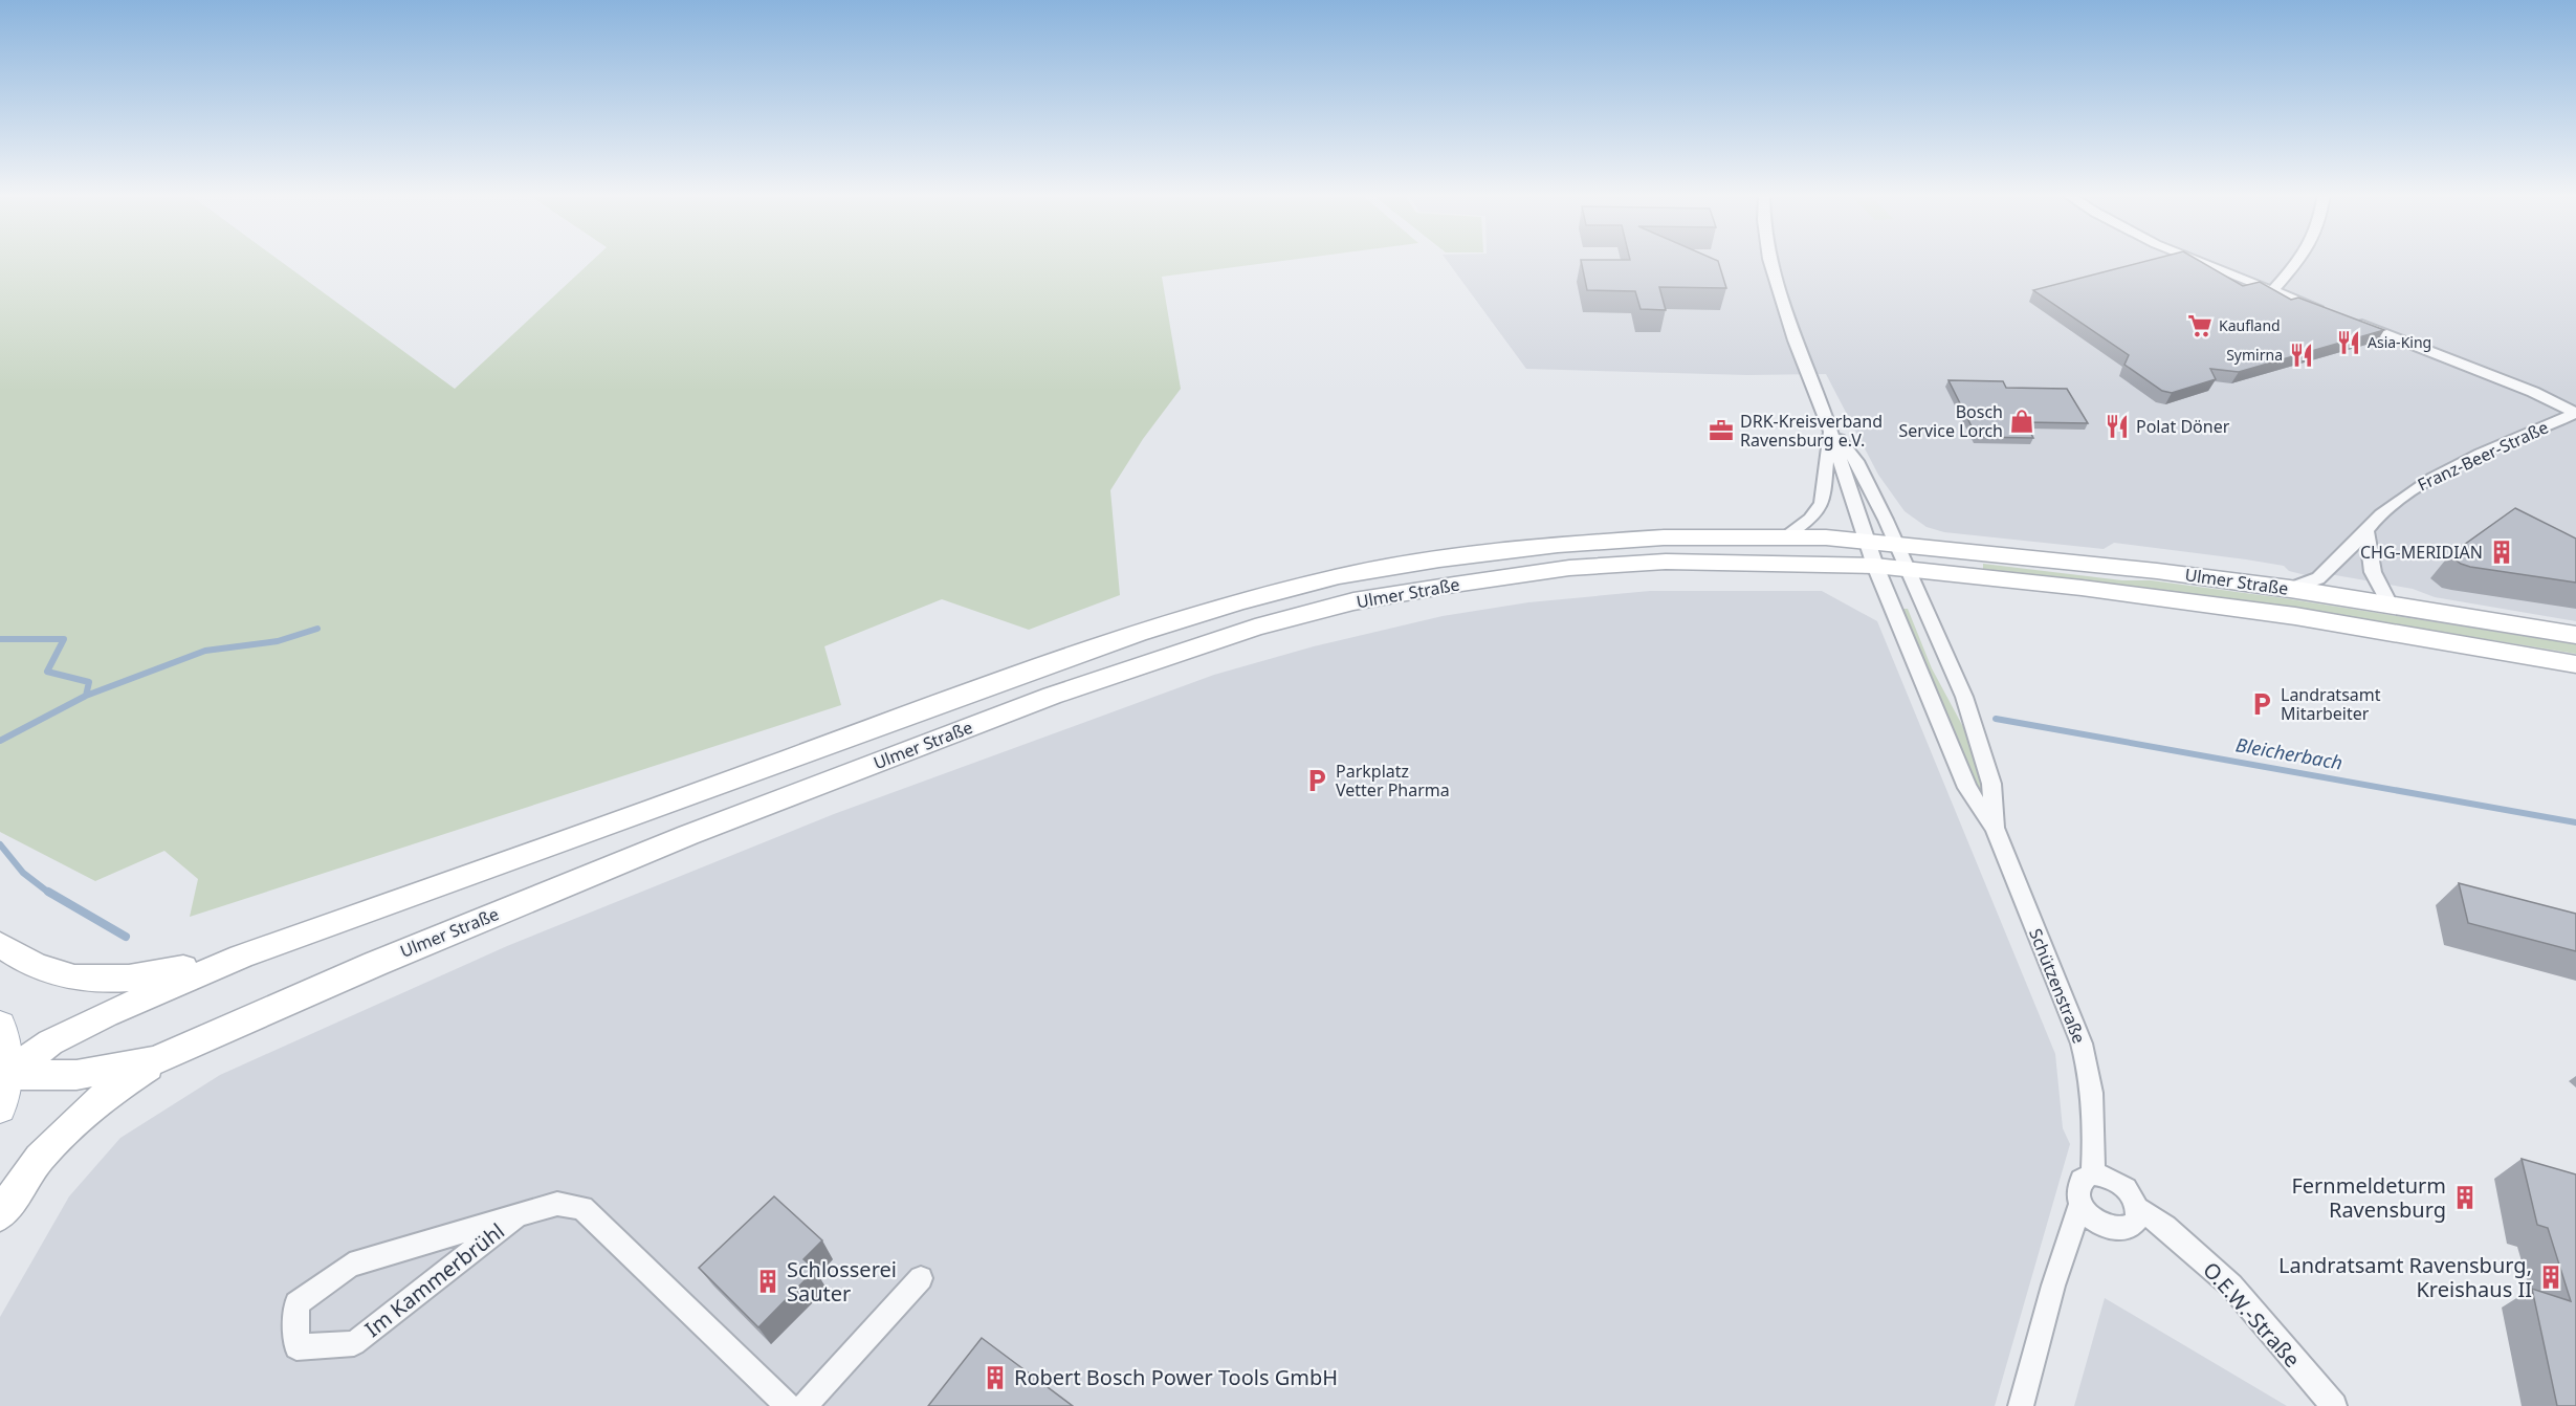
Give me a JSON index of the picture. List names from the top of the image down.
{
  "streets": {
    "main road": ["Ulmer Straße"],
    "street": [
      "Franz-Beer-Straße",
      "Schützenstraße",
      "Im Kammerbrühl",
      "O.E.W.-Straße"
    ]
  },
  "crossings": [
    ["Franz-Beer-Straße", "Ulmer Straße"],
    ["Ulmer Straße", "Schützenstraße"],
    ["Schützenstraße", "O.E.W.-Straße"]
  ],
  "water": ["Bleicherbach"],
  "places": {
    "supermarket": ["Kaufland"],
    "restaurant": ["Asia-King", "Symirna", "Polat Döner"],
    "shop": ["Bosch Service Lorch"],
    "office": ["DRK-Kreisverband Ravensburg e.V."],
    "building": [
      "CHG-MERIDIAN",
      "Fernmeldeturm Ravensburg",
      "Landratsamt Ravensburg, Kreishaus II",
      "Schlosserei Sauter",
      "Robert Bosch Power Tools GmbH"
    ],
    "parking": ["Landratsamt Mitarbeiter", "Parkplatz Vetter Pharma"]
  }
}
